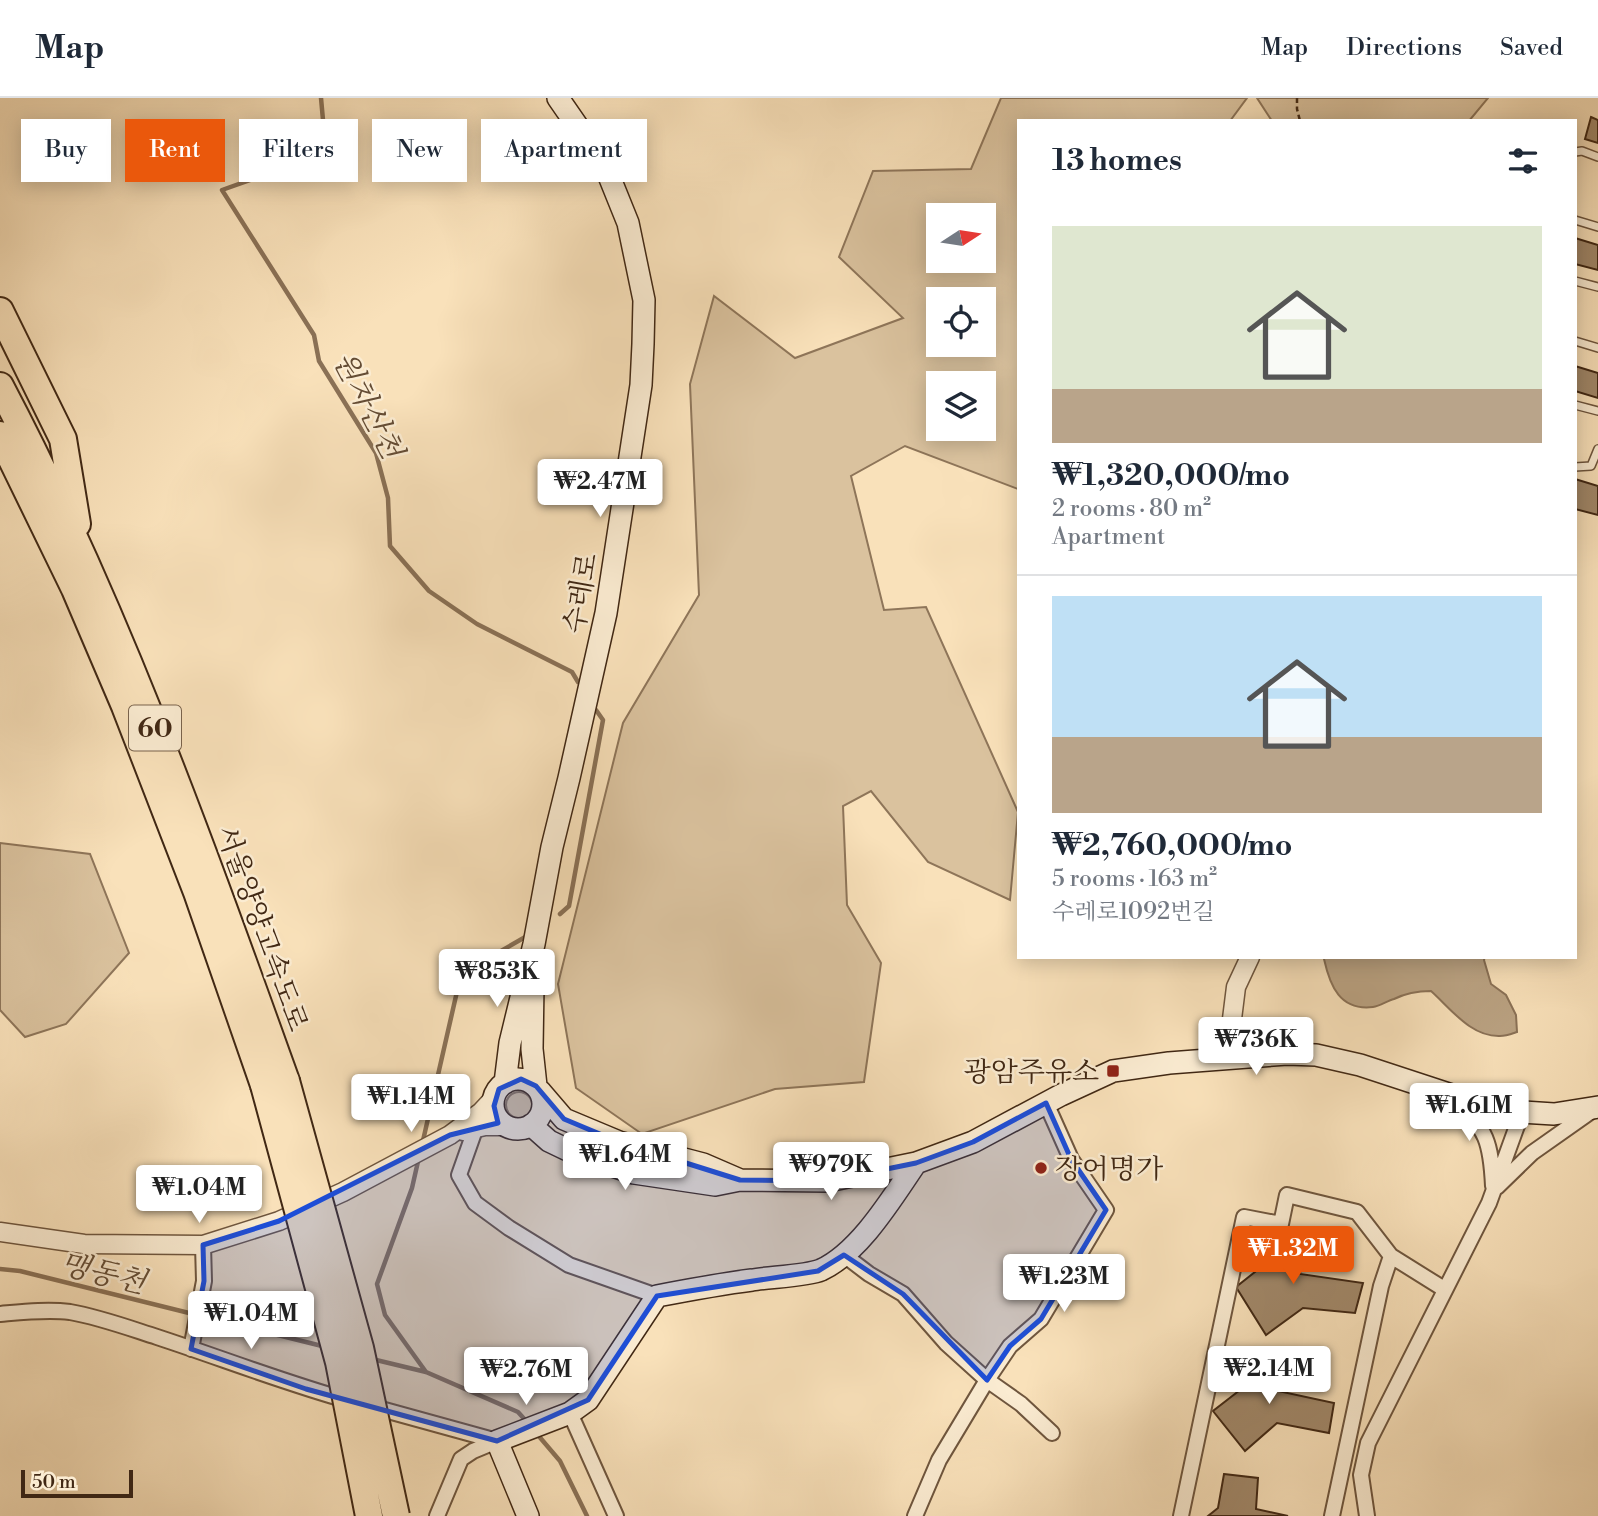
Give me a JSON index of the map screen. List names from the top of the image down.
{
  "streets": {
    "highway": ["60", "서울양양고속도로"],
    "main road": ["수레로"]
  },
  "water": ["원차산천", "맹동천"],
  "places": {
    "transit": ["광암주유소"],
    "other": ["장어명가"]
  },
  "scale_bar": "50 m",
  "north": "right",
  "page": {
    "header": "Map",
    "nav": ["Map", "Directions", "Saved"],
    "chip": [
      "Buy",
      "Rent",
      "Filters",
      "New",
      "Apartment"
    ],
    "heading": "13 homes",
    "list": [
      {
        "name": "₩1,320,000/mo",
        "note": "2 rooms · 80 m² · Apartment"
      },
      {
        "name": "₩2,760,000/mo",
        "note": "5 rooms · 163 m² · 수레로1092번길"
      }
    ],
    "price": [
      "₩2.47M",
      "₩853K",
      "₩736K",
      "₩1.14M",
      "₩1.61M",
      "₩1.64M",
      "₩979K",
      "₩1.04M",
      "₩1.32M",
      "₩1.23M",
      "₩1.04M",
      "₩2.14M",
      "₩2.76M"
    ],
    "scale": "50 m"
  }
}
